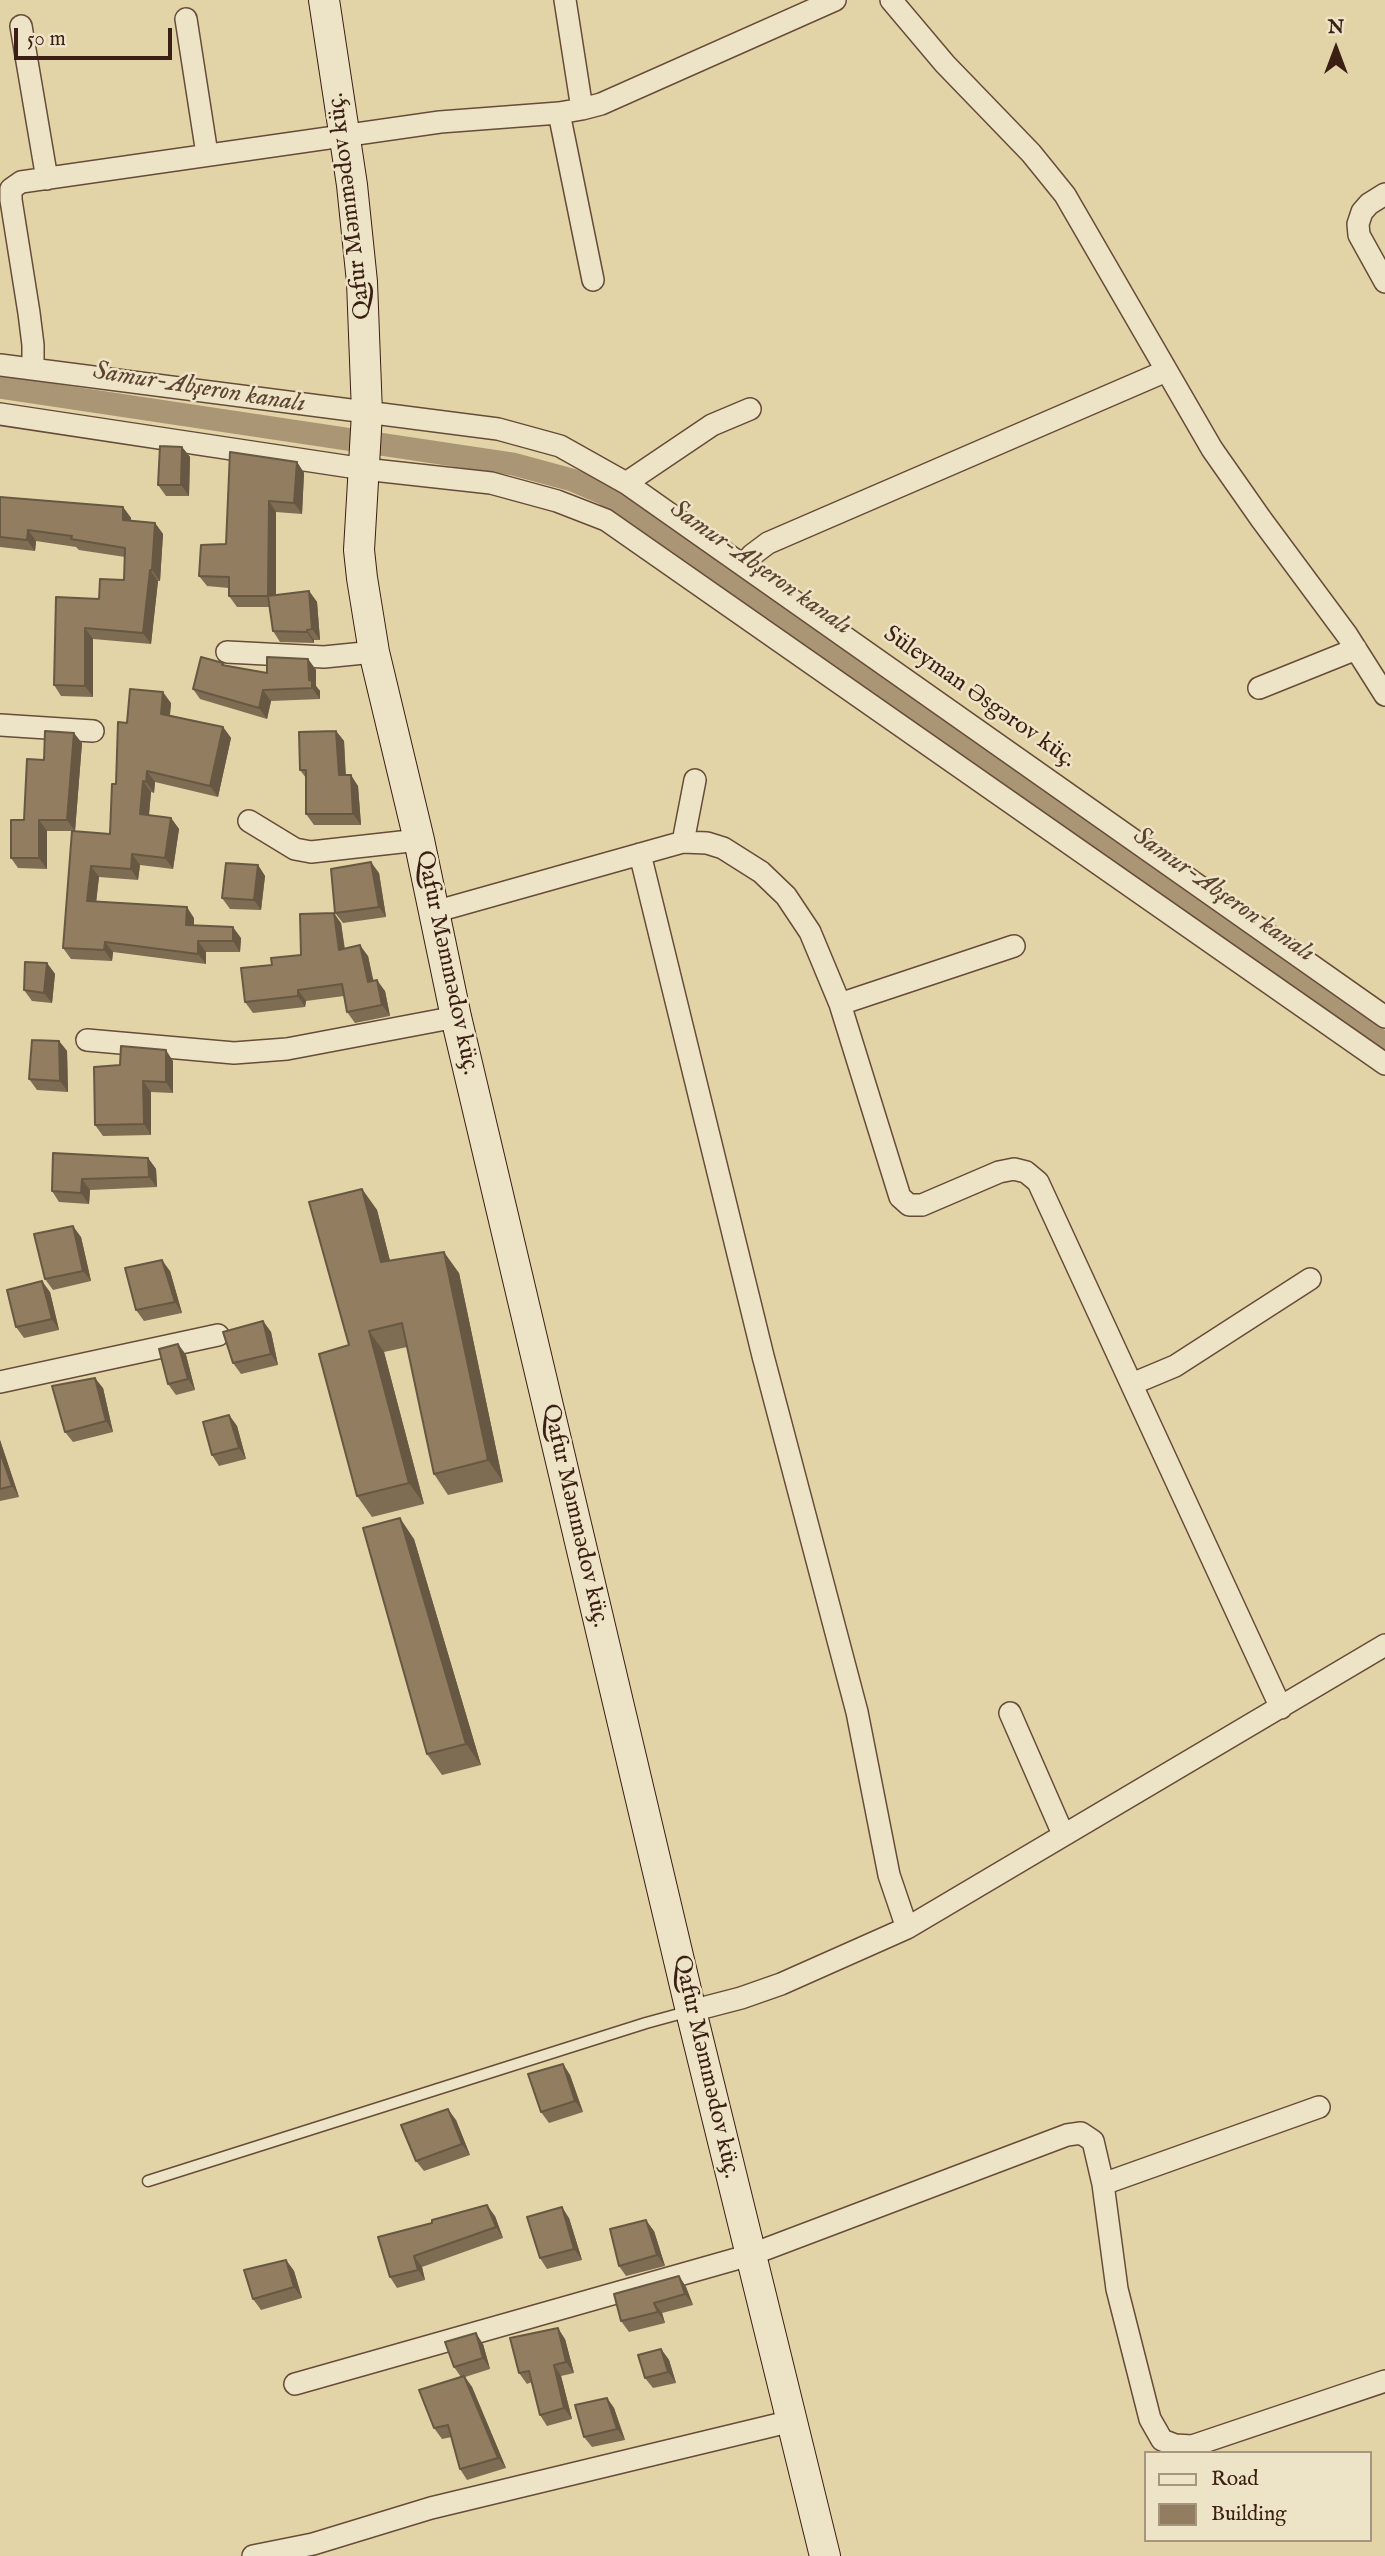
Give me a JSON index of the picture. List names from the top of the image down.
{
  "streets": {
    "street": ["Qafur Məmmədov küç.", "Süleyman Əsgərov küç."]
  },
  "crossings": [
    ["Qafur Məmmədov küç.", "Süleyman Əsgərov küç."]
  ],
  "water": ["Samur-Abşeron kanalı"],
  "legend": ["Road", "Building"],
  "scale_bar": "50 m",
  "north": "top"
}
